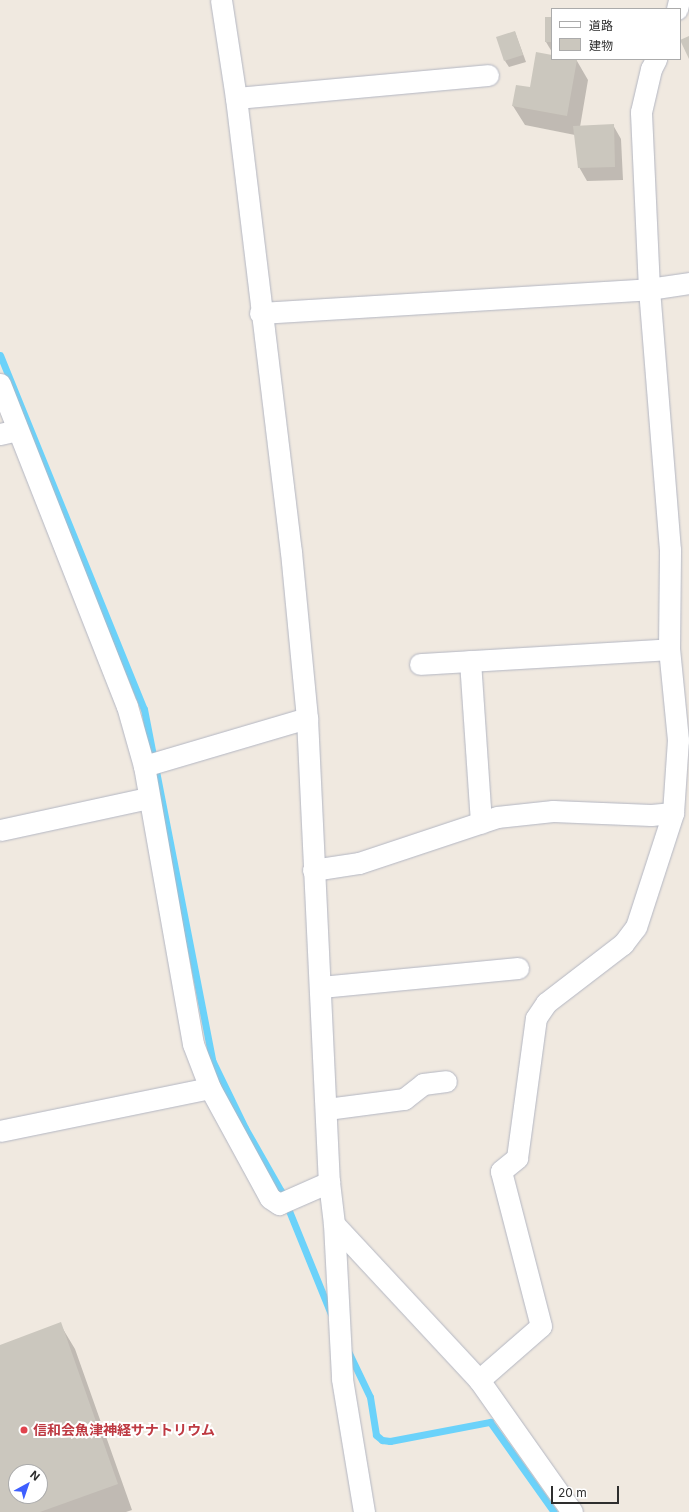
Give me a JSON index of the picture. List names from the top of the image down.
{
  "places": ["信和会魚津神経サナトリウム"],
  "legend": ["道路", "建物"],
  "scale_bar": "20 m",
  "north": "top right"
}
